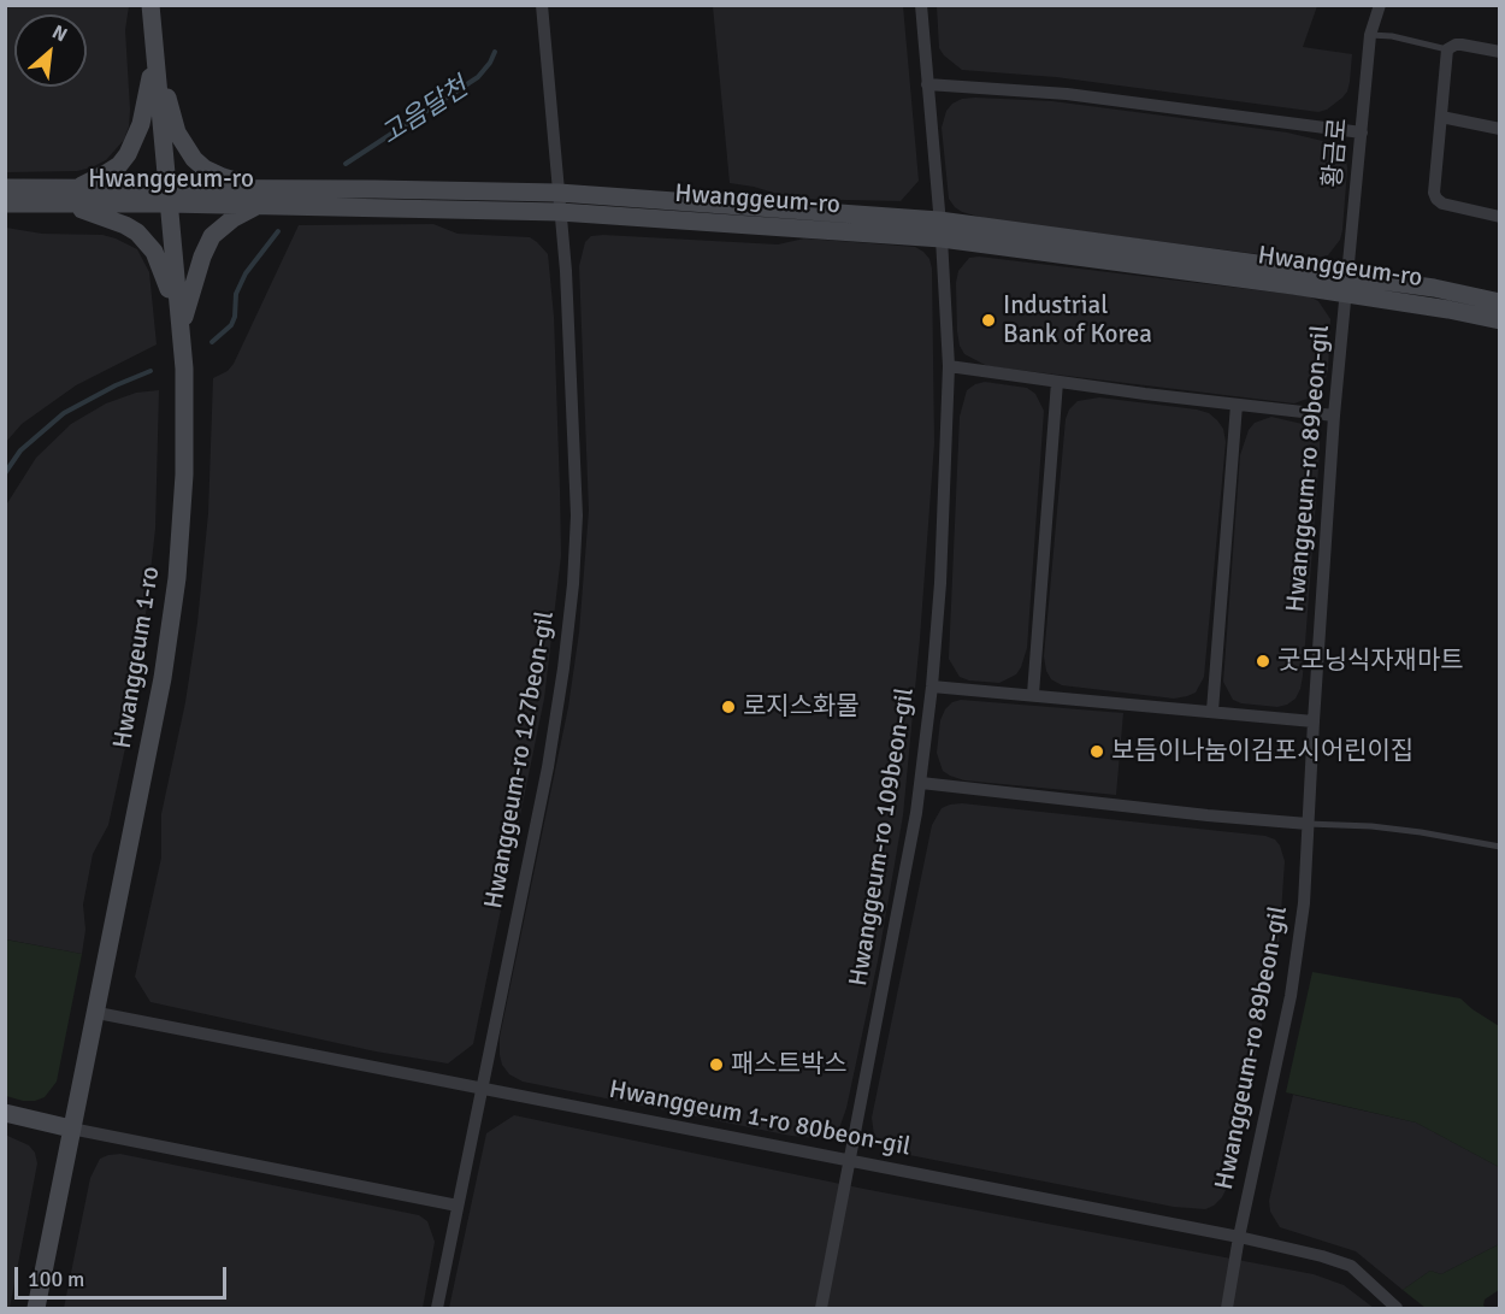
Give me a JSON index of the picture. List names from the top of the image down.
{
  "streets": {
    "street": [
      "황금로",
      "Hwanggeum-ro",
      "Hwanggeum-ro 89beon-gil",
      "Hwanggeum 1-ro",
      "Hwanggeum-ro 127beon-gil",
      "Hwanggeum-ro 109beon-gil",
      "Hwanggeum 1-ro 80beon-gil"
    ]
  },
  "crossings": [
    ["황금로", "Hwanggeum-ro"],
    ["황금로", "Hwanggeum-ro 89beon-gil"],
    ["Hwanggeum-ro", "Hwanggeum-ro 89beon-gil"],
    ["Hwanggeum-ro", "Hwanggeum 1-ro"],
    ["Hwanggeum-ro", "Hwanggeum-ro 127beon-gil"],
    ["Hwanggeum-ro", "Hwanggeum-ro 109beon-gil"],
    ["Hwanggeum-ro 89beon-gil", "Hwanggeum 1-ro 80beon-gil"],
    ["Hwanggeum 1-ro", "Hwanggeum 1-ro 80beon-gil"],
    ["Hwanggeum-ro 127beon-gil", "Hwanggeum 1-ro 80beon-gil"],
    ["Hwanggeum-ro 109beon-gil", "Hwanggeum 1-ro 80beon-gil"]
  ],
  "water": ["고음달천"],
  "places": [
    "Industrial Bank of Korea",
    "굿모닝식자재마트",
    "로지스화물",
    "보듬이나눔이김포시어린이집",
    "패스트박스"
  ],
  "scale_bar": "100 m",
  "north": "top right"
}
